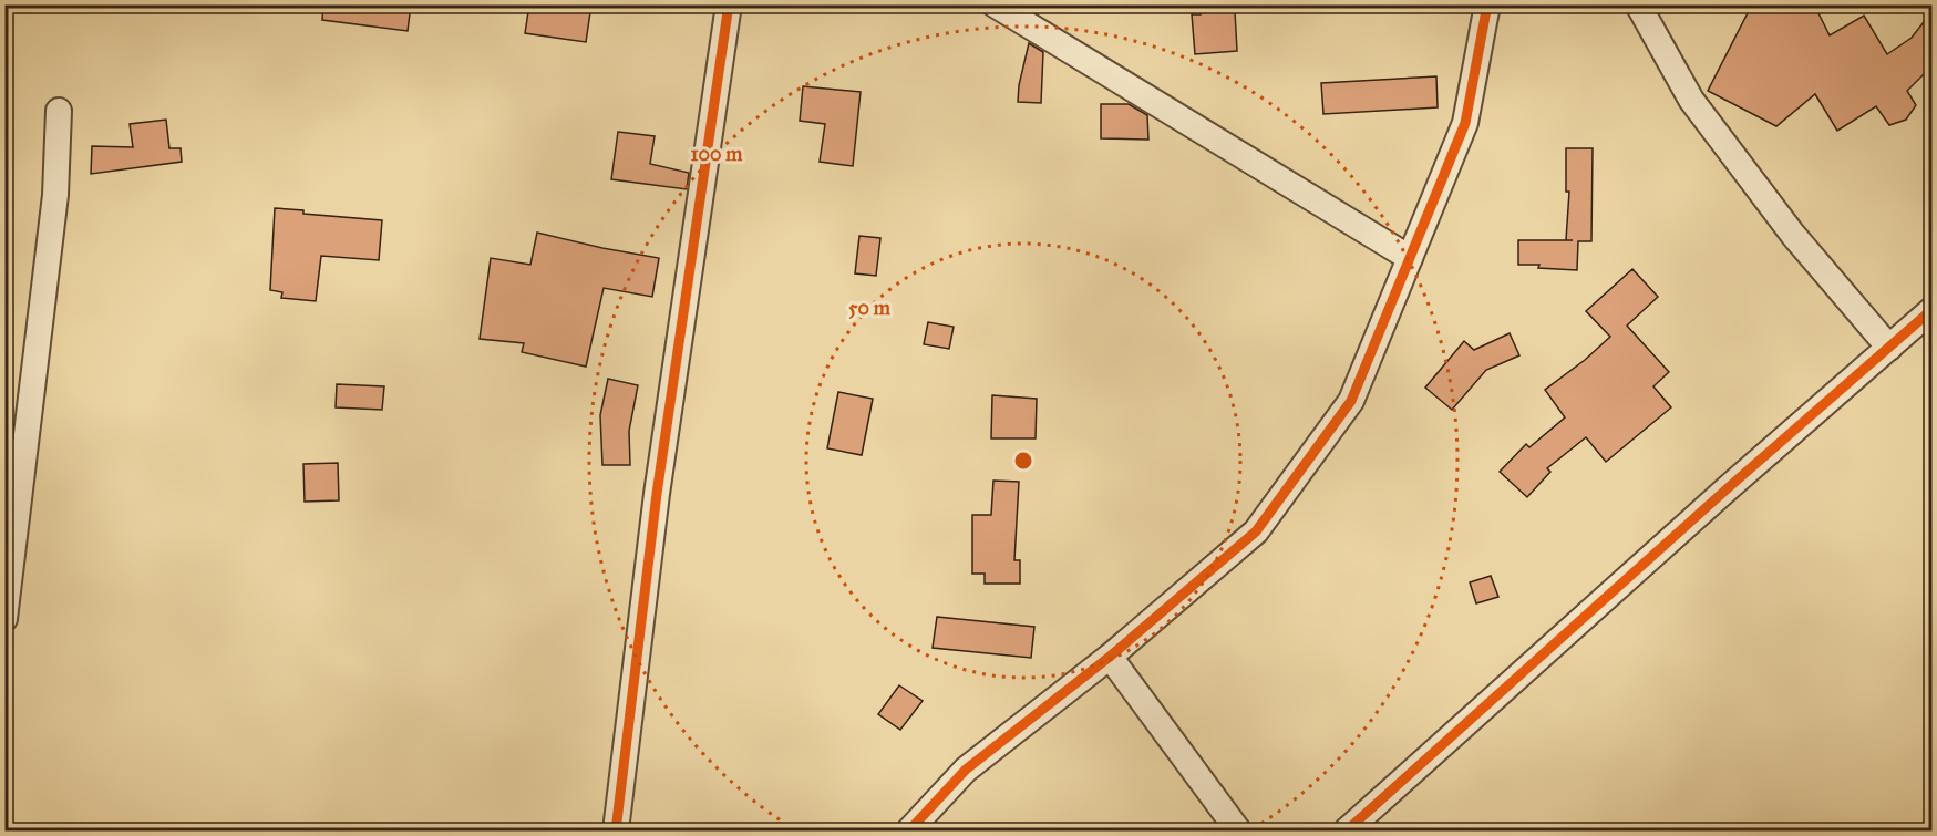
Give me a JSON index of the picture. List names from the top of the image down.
{
  "rings": ["100 m", "50 m"]
}
